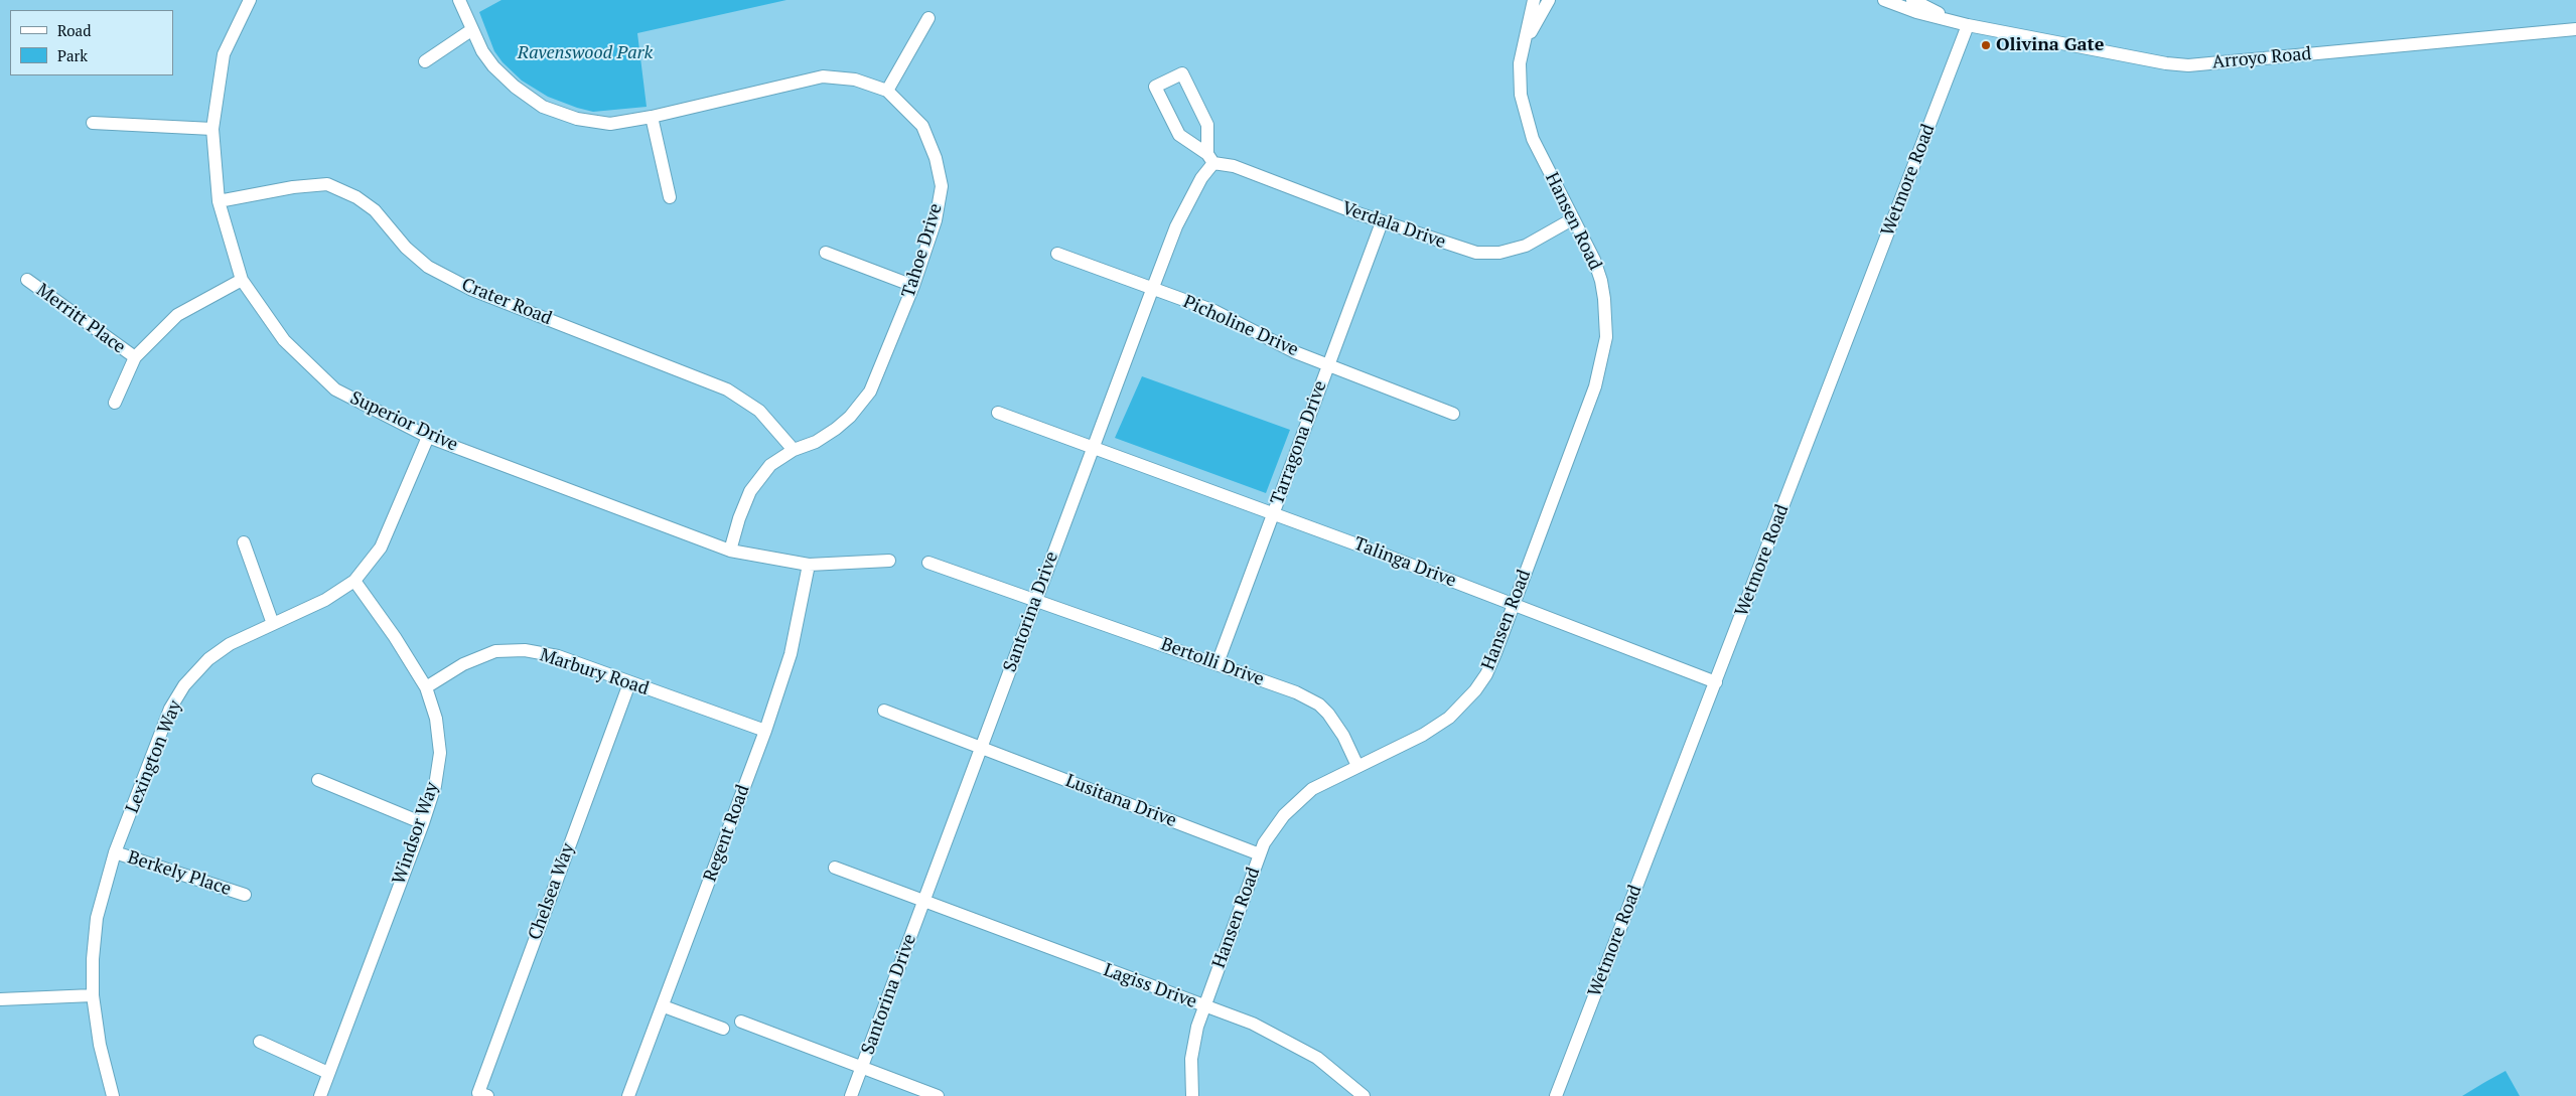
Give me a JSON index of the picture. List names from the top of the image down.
{
  "streets": {
    "street": [
      "Arroyo Road",
      "Wetmore Road",
      "Hansen Road",
      "Verdala Drive",
      "Tahoe Drive",
      "Crater Road",
      "Merritt Place",
      "Picholine Drive",
      "Superior Drive",
      "Tarragona Drive",
      "Talinga Drive",
      "Santorina Drive",
      "Bertolli Drive",
      "Marbury Road",
      "Lexington Way",
      "Lusitana Drive",
      "Windsor Way",
      "Regent Road",
      "Berkely Place",
      "Chelsea Way",
      "Lagiss Drive"
    ]
  },
  "crossings": [
    ["Arroyo Road", "Wetmore Road"],
    ["Wetmore Road", "Talinga Drive"],
    ["Hansen Road", "Verdala Drive"],
    ["Hansen Road", "Talinga Drive"],
    ["Hansen Road", "Bertolli Drive"],
    ["Hansen Road", "Lusitana Drive"],
    ["Hansen Road", "Lagiss Drive"],
    ["Verdala Drive", "Tarragona Drive"],
    ["Verdala Drive", "Santorina Drive"],
    ["Tahoe Drive", "Crater Road"],
    ["Tahoe Drive", "Superior Drive"],
    ["Crater Road", "Superior Drive"],
    ["Picholine Drive", "Tarragona Drive"],
    ["Picholine Drive", "Santorina Drive"],
    ["Superior Drive", "Lexington Way"],
    ["Superior Drive", "Regent Road"],
    ["Tarragona Drive", "Talinga Drive"],
    ["Tarragona Drive", "Bertolli Drive"],
    ["Talinga Drive", "Santorina Drive"],
    ["Santorina Drive", "Bertolli Drive"],
    ["Santorina Drive", "Lusitana Drive"],
    ["Santorina Drive", "Lagiss Drive"],
    ["Marbury Road", "Windsor Way"],
    ["Marbury Road", "Regent Road"],
    ["Marbury Road", "Chelsea Way"],
    ["Lexington Way", "Windsor Way"],
    ["Lexington Way", "Berkely Place"]
  ],
  "parks": ["Ravenswood Park"],
  "places": ["Olivina Gate"],
  "legend": ["Road", "Park"]
}
